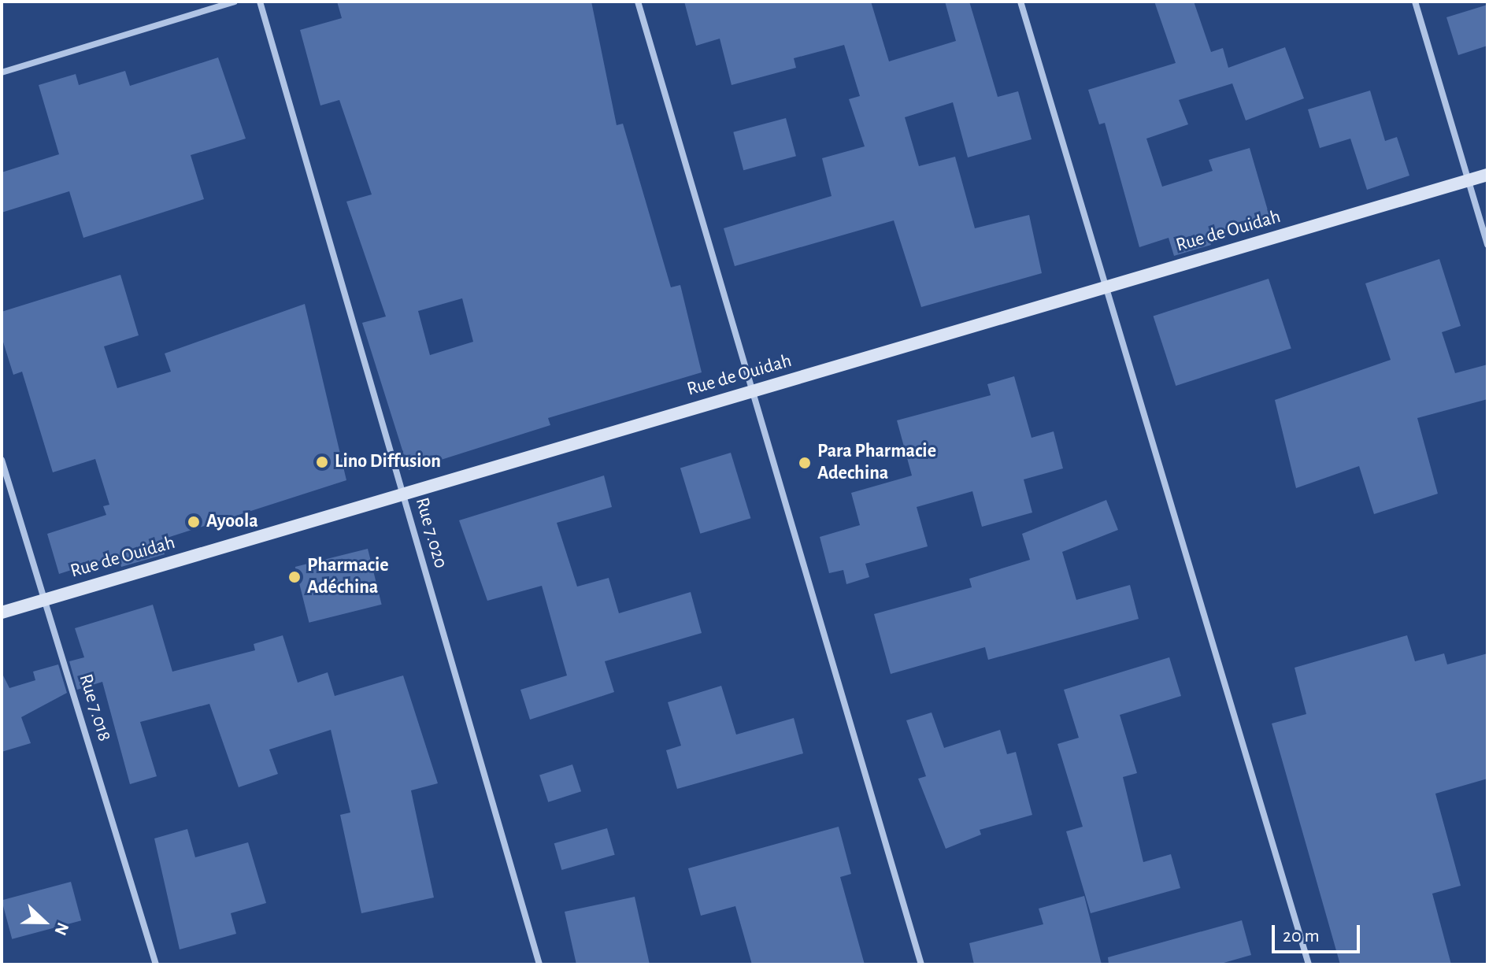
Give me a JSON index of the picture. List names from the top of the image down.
{
  "streets": {
    "main road": ["Rue de Ouidah"],
    "street": ["Rue 7.020", "Rue 7.018"]
  },
  "crossings": [
    ["Rue de Ouidah", "Rue 7.020"],
    ["Rue de Ouidah", "Rue 7.018"]
  ],
  "places": [
    "Lino Diffusion",
    "Para Pharmacie Adechina",
    "Ayoola",
    "Pharmacie Adéchina"
  ],
  "scale_bar": "20 m",
  "north": "right"
}
